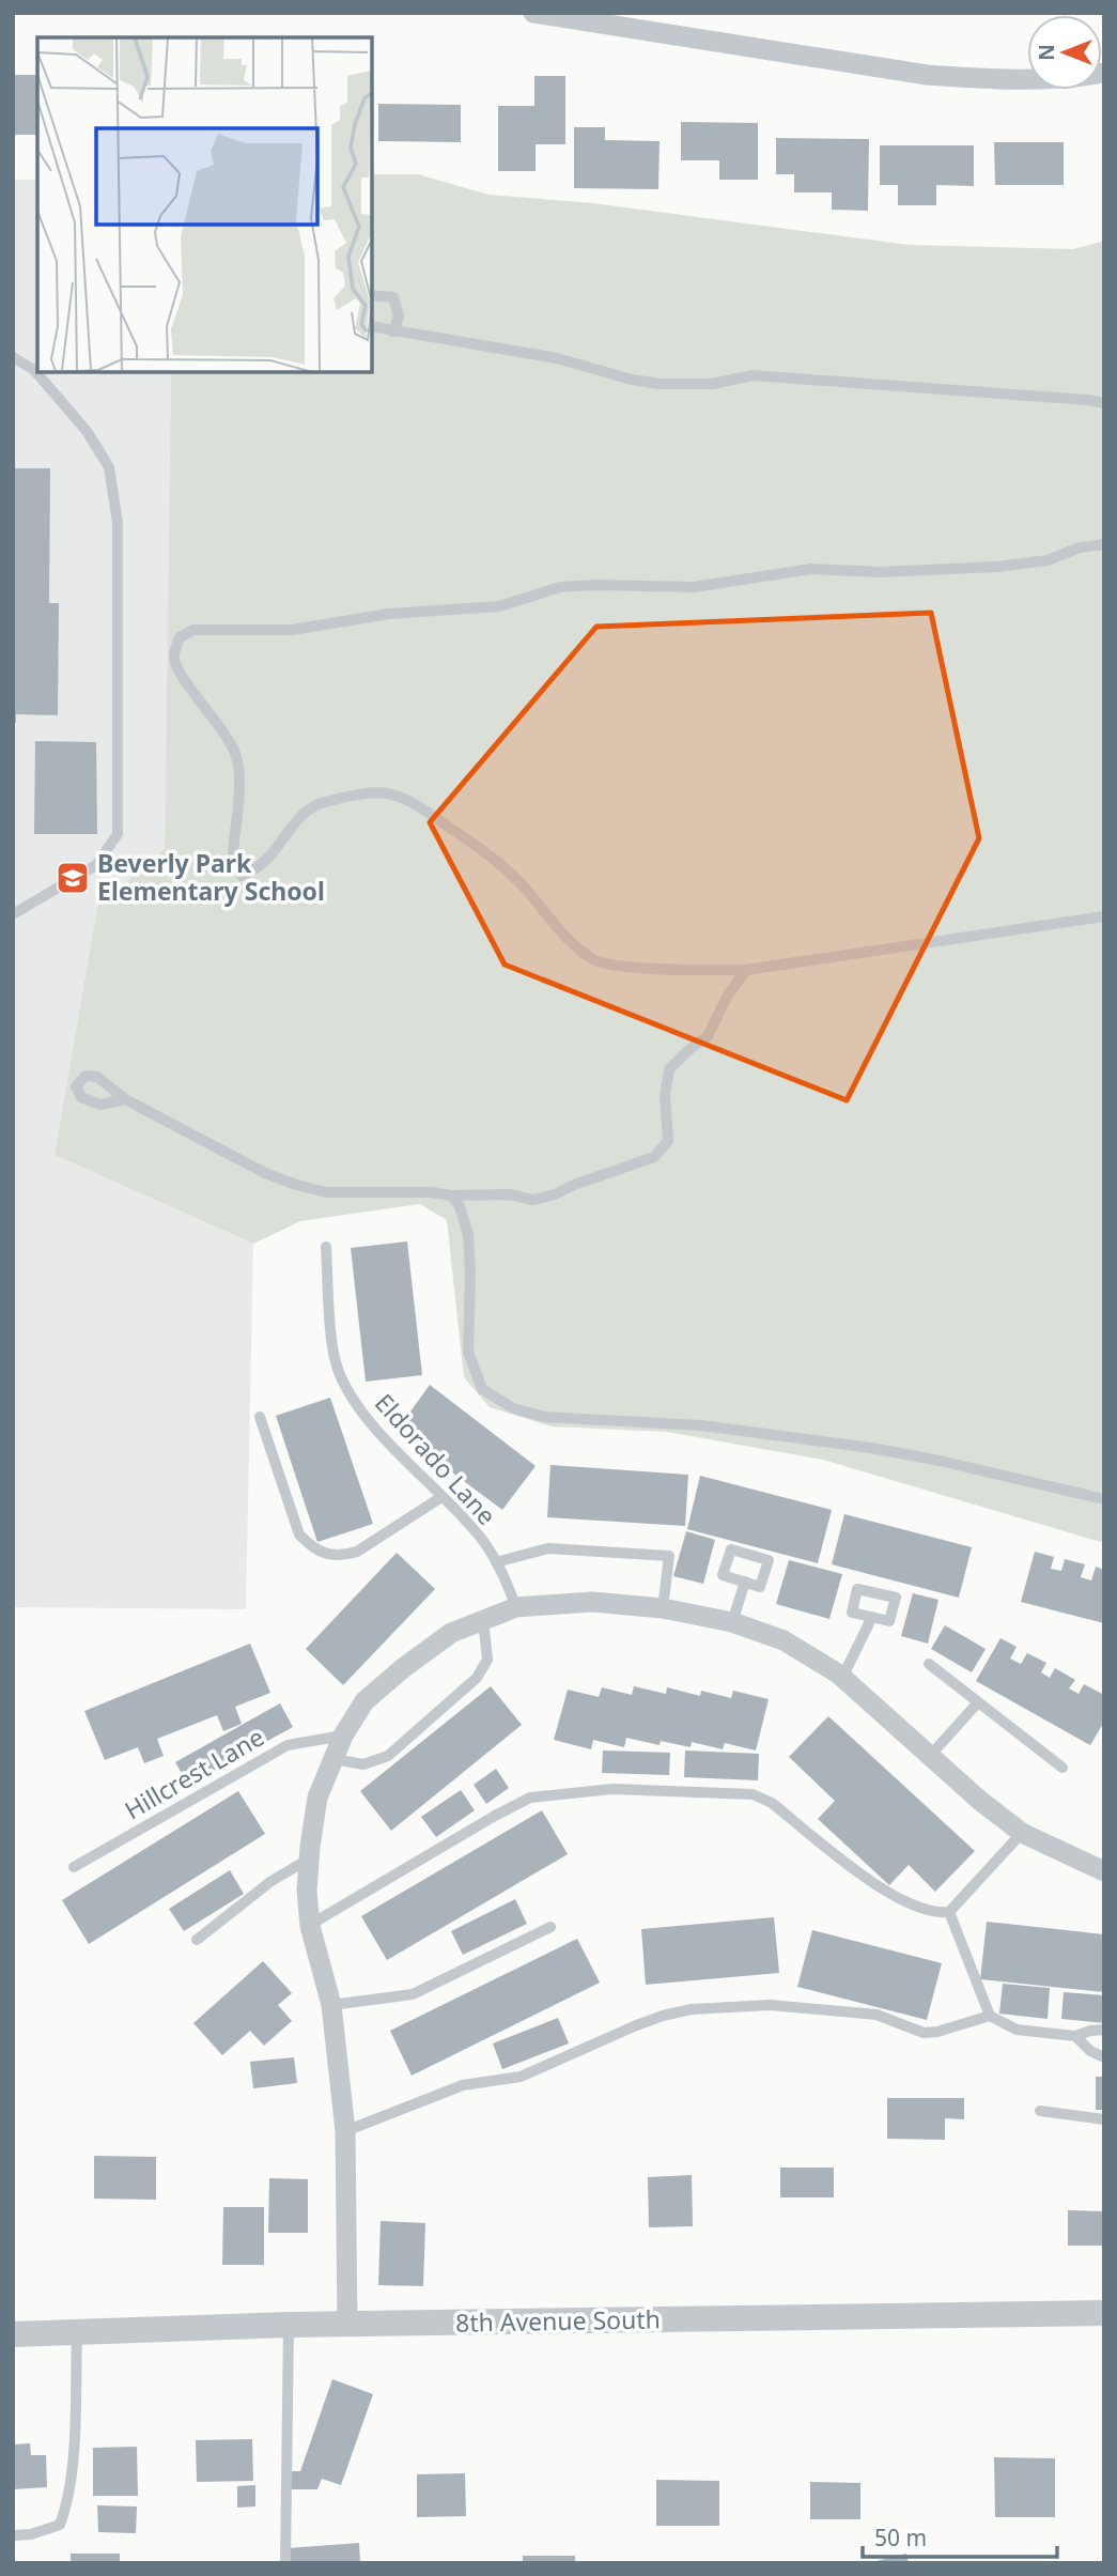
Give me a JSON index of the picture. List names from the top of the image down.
{
  "streets": {
    "street": ["8th Avenue South"],
    "lane": ["Eldorado Lane", "Hillcrest Lane"]
  },
  "places": {
    "school or university": ["Beverly Park Elementary School"]
  },
  "scale_bar": "50 m",
  "north": "left"
}
